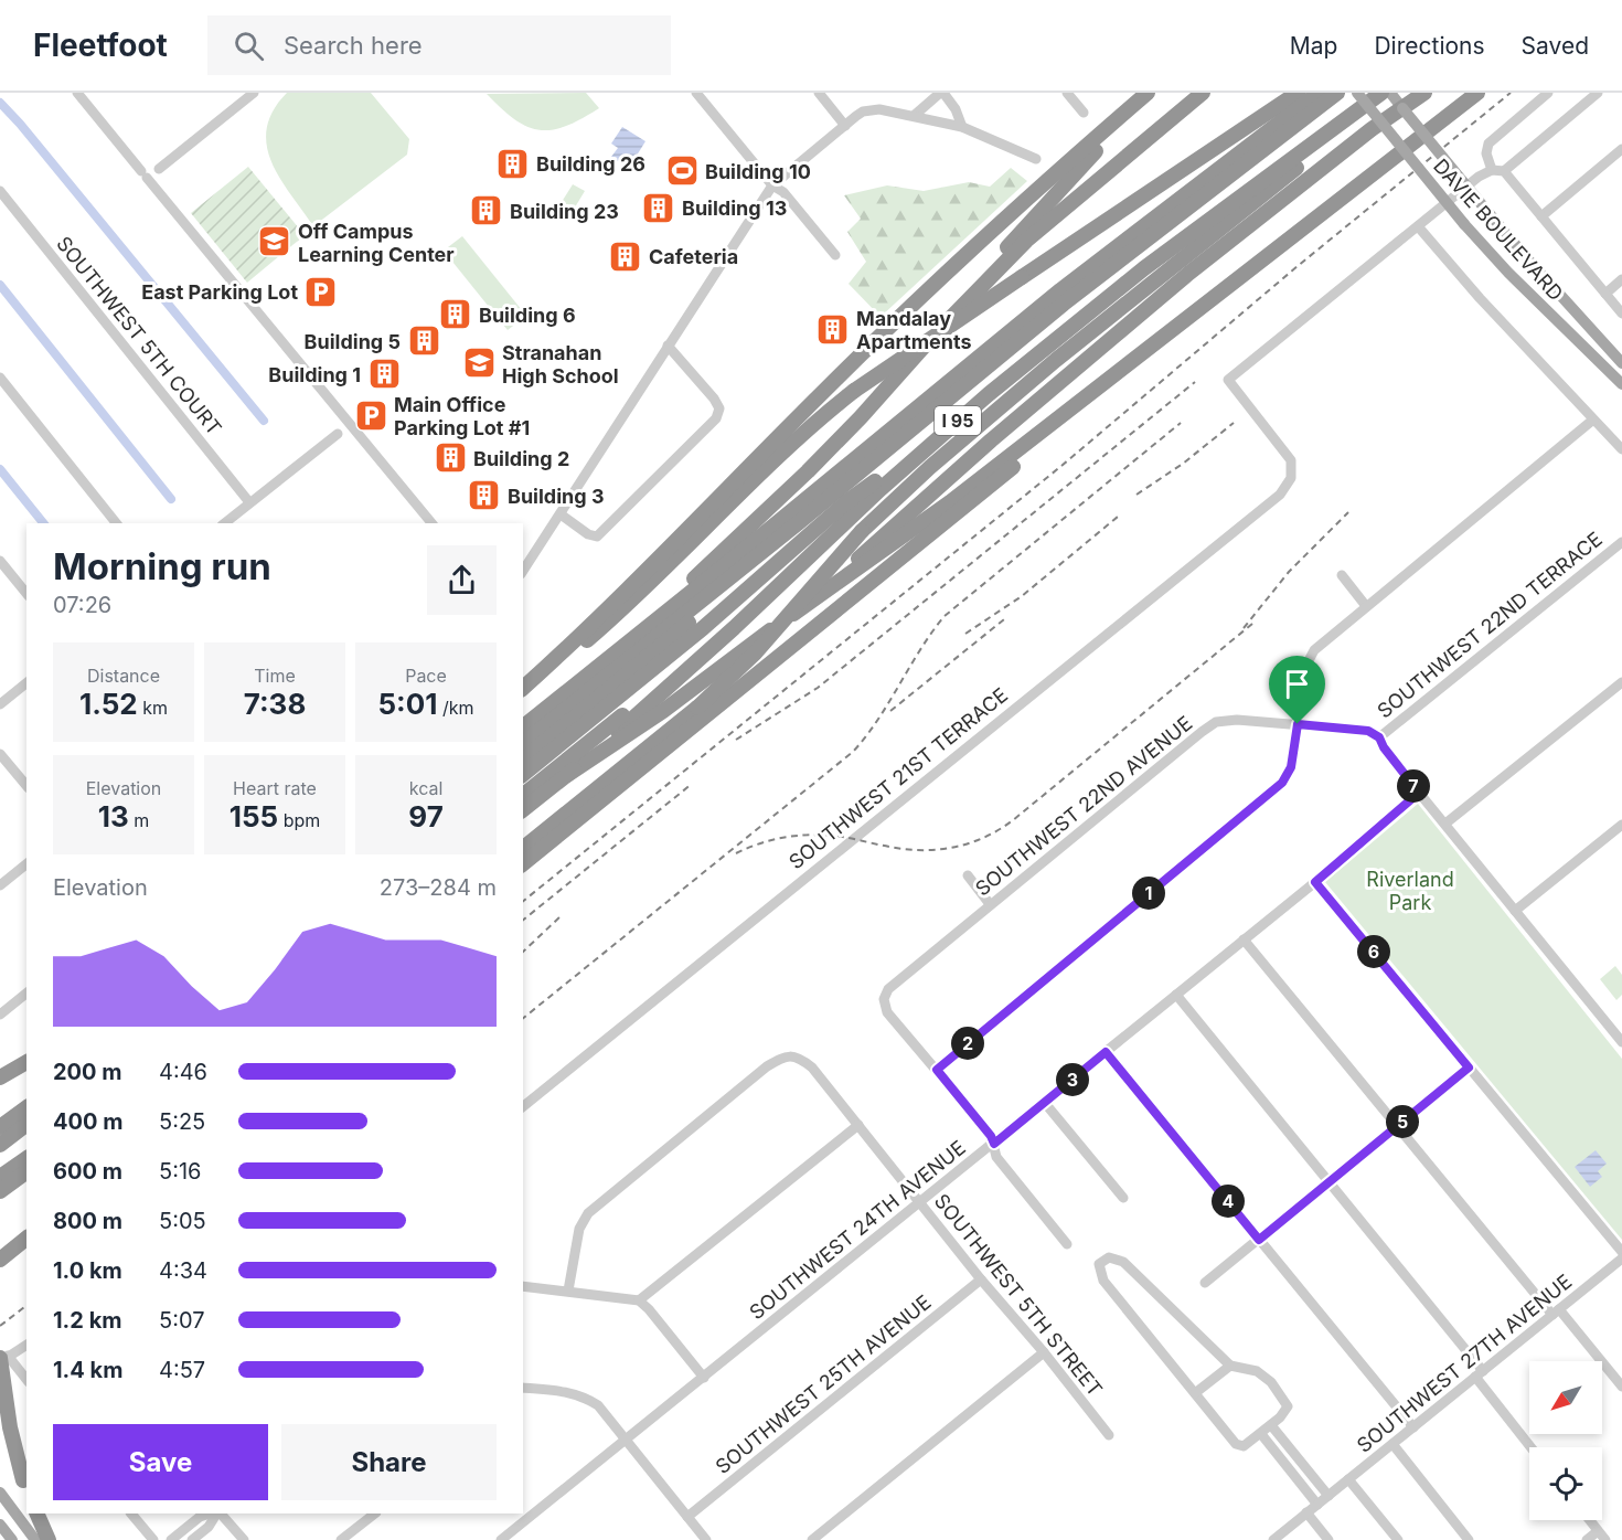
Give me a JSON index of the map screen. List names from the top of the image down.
{
  "streets": {
    "highway": ["I 95"],
    "main road": ["DAVIE BOULEVARD"],
    "street": [
      "SOUTHWEST 5TH COURT",
      "SOUTHWEST 22ND TERRACE",
      "SOUTHWEST 21ST TERRACE",
      "SOUTHWEST 22ND AVENUE",
      "SOUTHWEST 24TH AVENUE",
      "SOUTHWEST 5TH STREET",
      "SOUTHWEST 27TH AVENUE",
      "SOUTHWEST 25TH AVENUE"
    ]
  },
  "crossings": [
    ["SOUTHWEST 22ND TERRACE", "SOUTHWEST 22ND AVENUE"],
    ["SOUTHWEST 24TH AVENUE", "SOUTHWEST 5TH STREET"],
    ["SOUTHWEST 5TH STREET", "SOUTHWEST 25TH AVENUE"]
  ],
  "parks": ["Riverland Park"],
  "places": {
    "building": [
      "Building 26",
      "Building 13",
      "Building 23",
      "Cafeteria",
      "Building 6",
      "Mandalay Apartments",
      "Building 5",
      "Building 1",
      "Building 2",
      "Building 3"
    ],
    "sports": ["Building 10"],
    "school or university": ["Off Campus Learning Center", "Stranahan High School"],
    "parking": ["East Parking Lot", "Main Office Parking Lot #1"]
  },
  "north": "bottom left",
  "page": {
    "header": "Fleetfoot",
    "search": "Search here",
    "nav": ["Map", "Directions", "Saved"],
    "heading": ["Morning run", "07:26"],
    "stats": [
      ["Distance", "1.52 km"],
      ["Time", "7:38"],
      ["Pace", "5:01 /km"],
      ["Elevation", "13 m"],
      ["Heart rate", "155 bpm"],
      ["kcal", "97"]
    ],
    "pins": [
      "7",
      "1",
      "6",
      "2",
      "3",
      "5",
      "4"
    ],
    "chart": ["Elevation", "273–284 m"],
    "list": [
      {
        "name": "200 m",
        "note": "4:46"
      },
      {
        "name": "400 m",
        "note": "5:25"
      },
      {
        "name": "600 m",
        "note": "5:16"
      },
      {
        "name": "800 m",
        "note": "5:05"
      },
      {
        "name": "1.0 km",
        "note": "4:34"
      },
      {
        "name": "1.2 km",
        "note": "5:07"
      },
      {
        "name": "1.4 km",
        "note": "4:57"
      }
    ],
    "buttons": ["Save", "Share"]
  }
}
